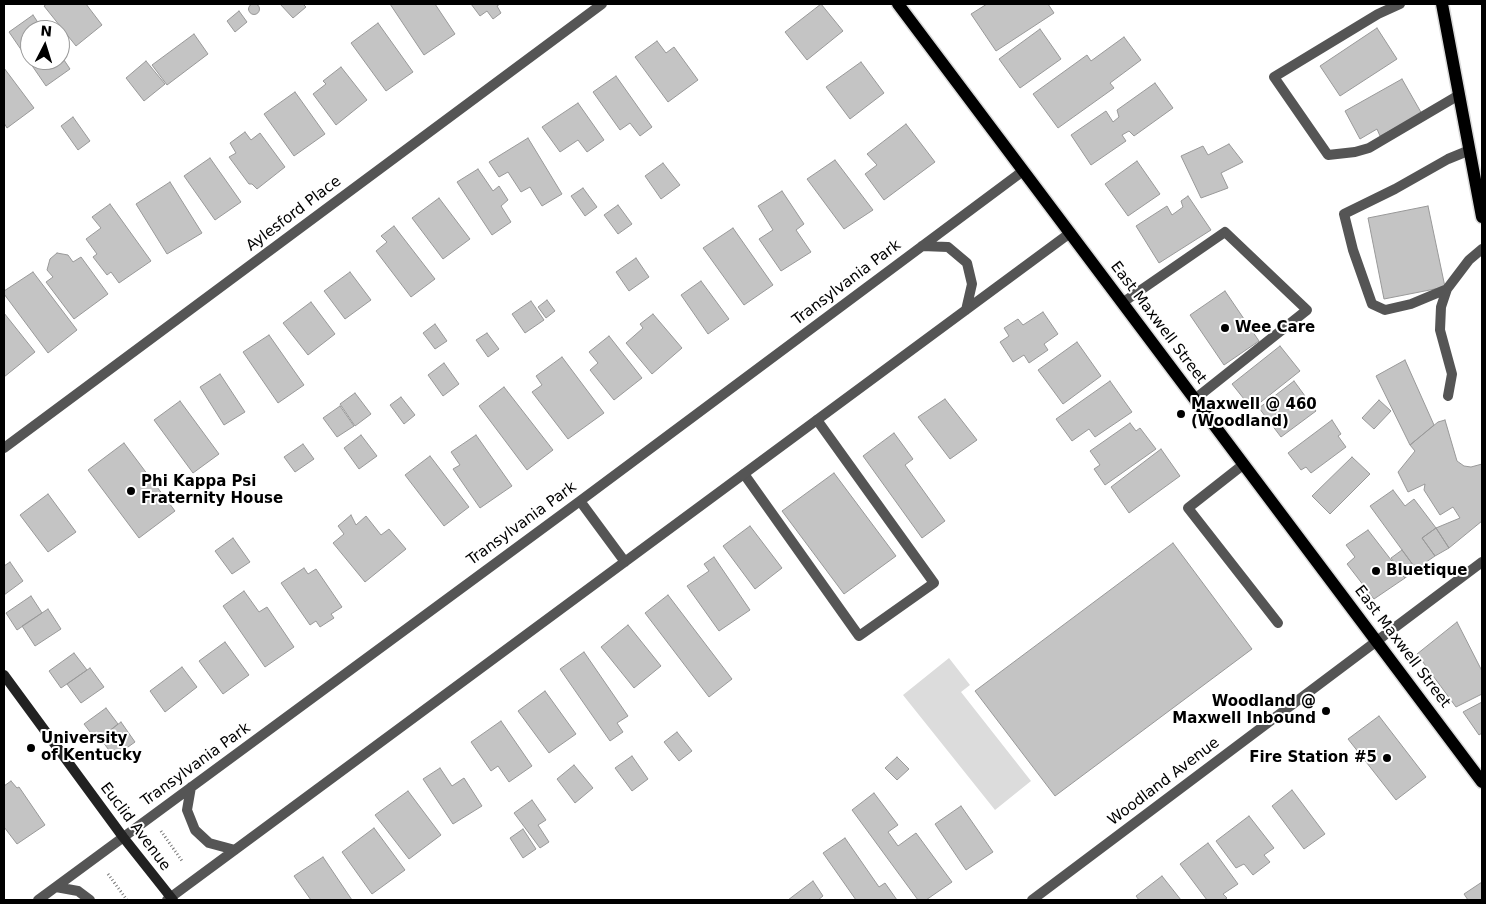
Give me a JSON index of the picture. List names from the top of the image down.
{
  "streets": {
    "main road": ["East Maxwell Street", "Euclid Avenue"],
    "street": ["Aylesford Place", "Transylvania Park", "Woodland Avenue"]
  },
  "crossings": [
    ["Transylvania Park", "East Maxwell Street"],
    ["Transylvania Park", "Euclid Avenue"],
    ["East Maxwell Street", "Woodland Avenue"]
  ],
  "places": [
    "Wee Care",
    "Maxwell @ 460 (Woodland)",
    "Phi Kappa Psi Fraternity House",
    "Bluetique",
    "Woodland @ Maxwell Inbound",
    "University of Kentucky",
    "Fire Station #5"
  ],
  "north": "top"
}
